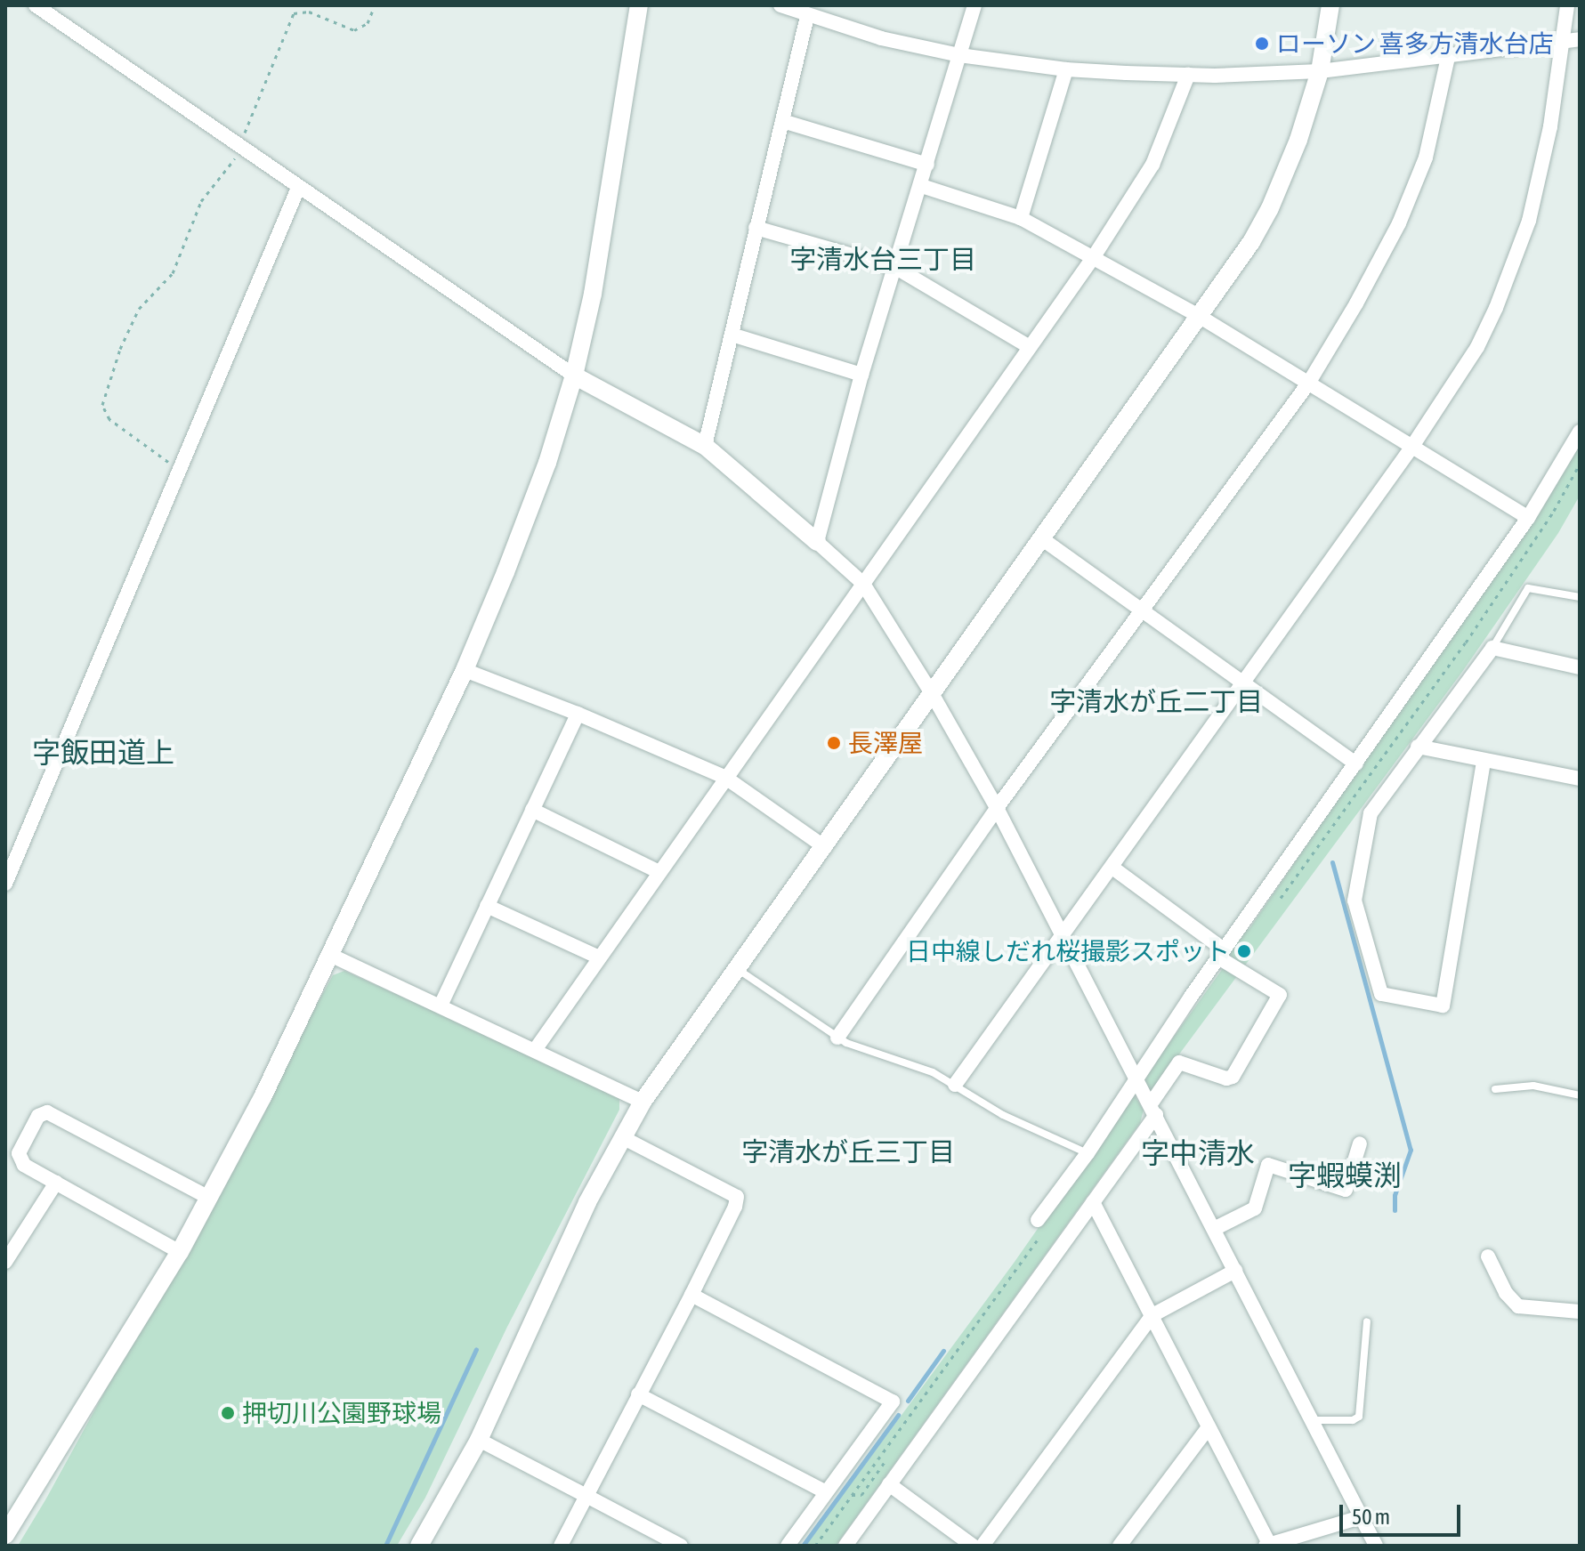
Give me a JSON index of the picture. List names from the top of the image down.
{
  "districts": [
    "字清水台三丁目",
    "字清水が丘二丁目",
    "字飯田道上",
    "字清水が丘三丁目",
    "字中清水",
    "字蝦蟆渕"
  ],
  "places": [
    "ローソン 喜多方清水台店",
    "長澤屋",
    "日中線しだれ桜撮影スポット",
    "押切川公園野球場"
  ],
  "scale_bar": "50 m"
}
